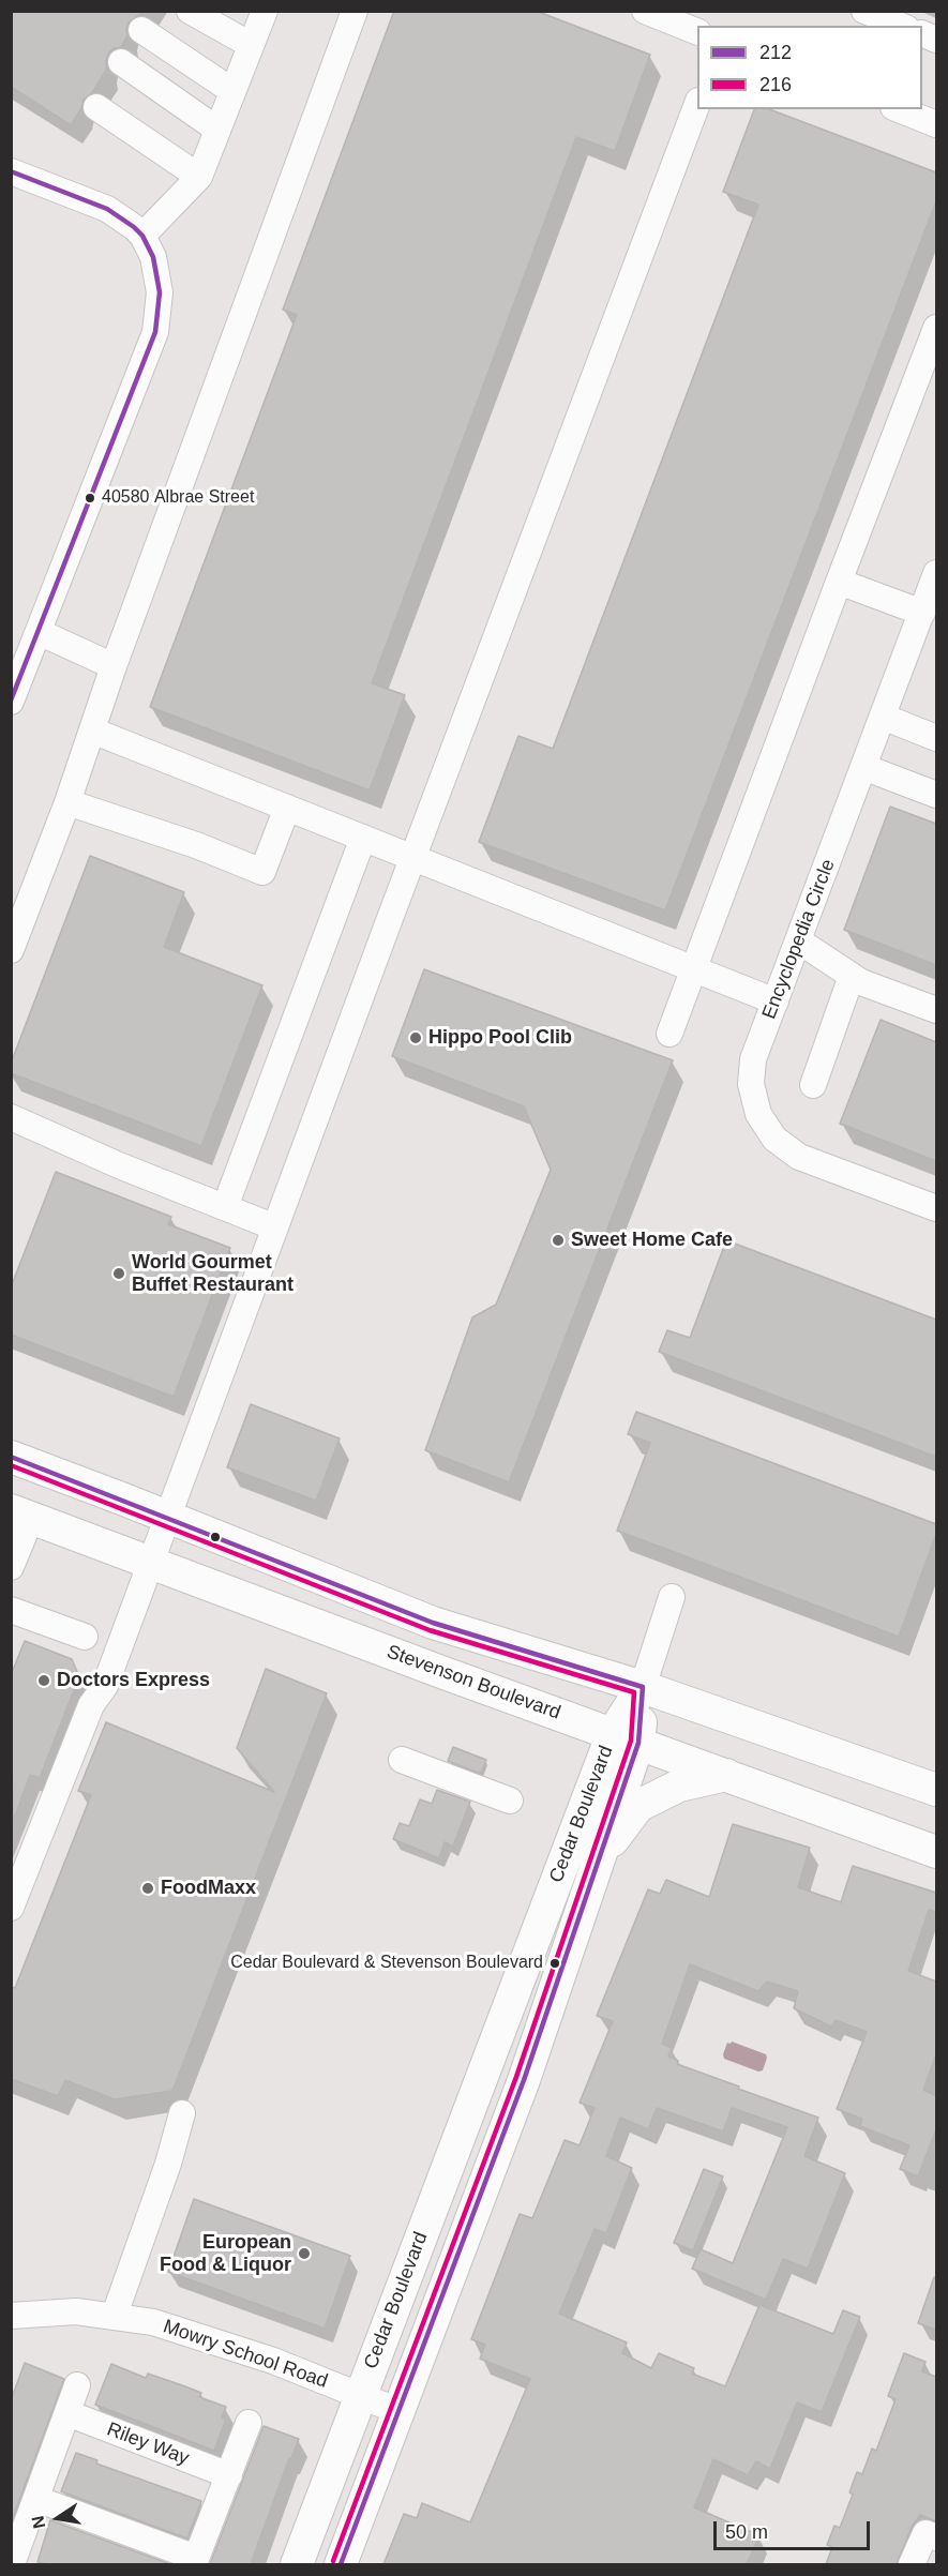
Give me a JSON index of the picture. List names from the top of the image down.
{
  "streets": {
    "main road": ["Stevenson Boulevard", "Cedar Boulevard"],
    "street": ["Encyclopedia Circle", "Mowry School Road", "Riley Way"]
  },
  "crossings": [
    ["Stevenson Boulevard", "Cedar Boulevard"],
    ["Cedar Boulevard", "Mowry School Road"]
  ],
  "places": [
    "40580 Albrae Street",
    "Hippo Pool Clib",
    "Sweet Home Cafe",
    "World Gourmet Buffet Restaurant",
    "Doctors Express",
    "FoodMaxx",
    "Cedar Boulevard & Stevenson Boulevard",
    "European Food & Liquor"
  ],
  "lines": ["transit line 212", "transit line 216"],
  "legend": ["212", "216"],
  "scale_bar": "50 m",
  "north": "left"
}
